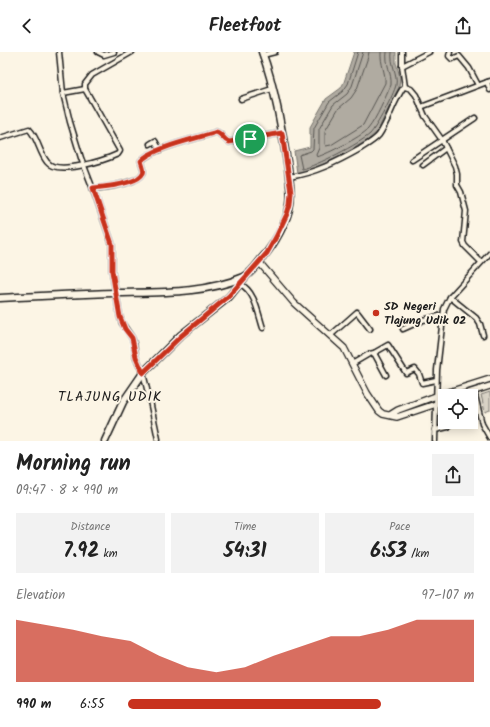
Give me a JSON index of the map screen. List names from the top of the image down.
{
  "districts": ["TLAJUNG UDIK"],
  "places": ["SD Negeri Tlajung Udik 02"],
  "page": {
    "header": "Fleetfoot",
    "heading": ["Morning run", "09:47 · 8 × 990 m"],
    "stats": [
      ["Distance", "7.92 km"],
      ["Time", "54:31"],
      ["Pace", "6:53 /km"]
    ],
    "chart": ["Elevation", "97–107 m"],
    "list": [
      {
        "name": "990 m",
        "note": "6:55"
      }
    ]
  }
}
